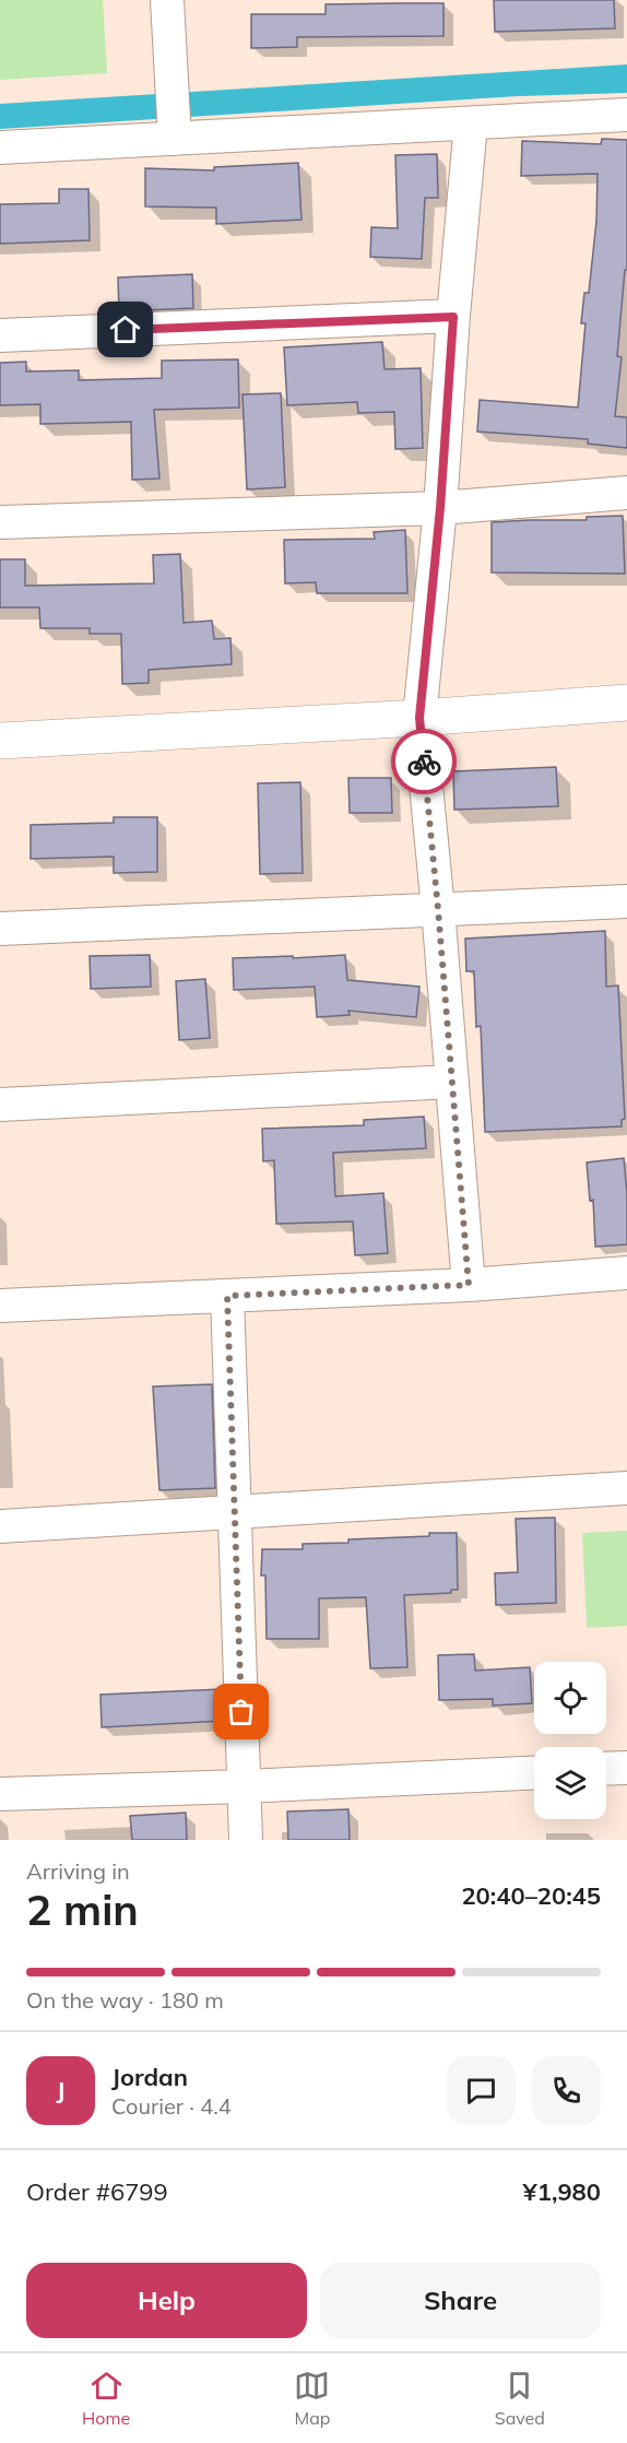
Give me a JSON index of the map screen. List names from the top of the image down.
{
  "page": {
    "heading": ["2 min", "Arriving in", "20:40–20:45"],
    "panel": [
      "Jordan",
      "Courier · 4.4",
      "Order #6799",
      "¥1,980"
    ],
    "bar": "On the way · 180 m",
    "round": "J",
    "buttons": ["Help", "Share"],
    "tabs": ["Home", "Map", "Saved"]
  }
}
